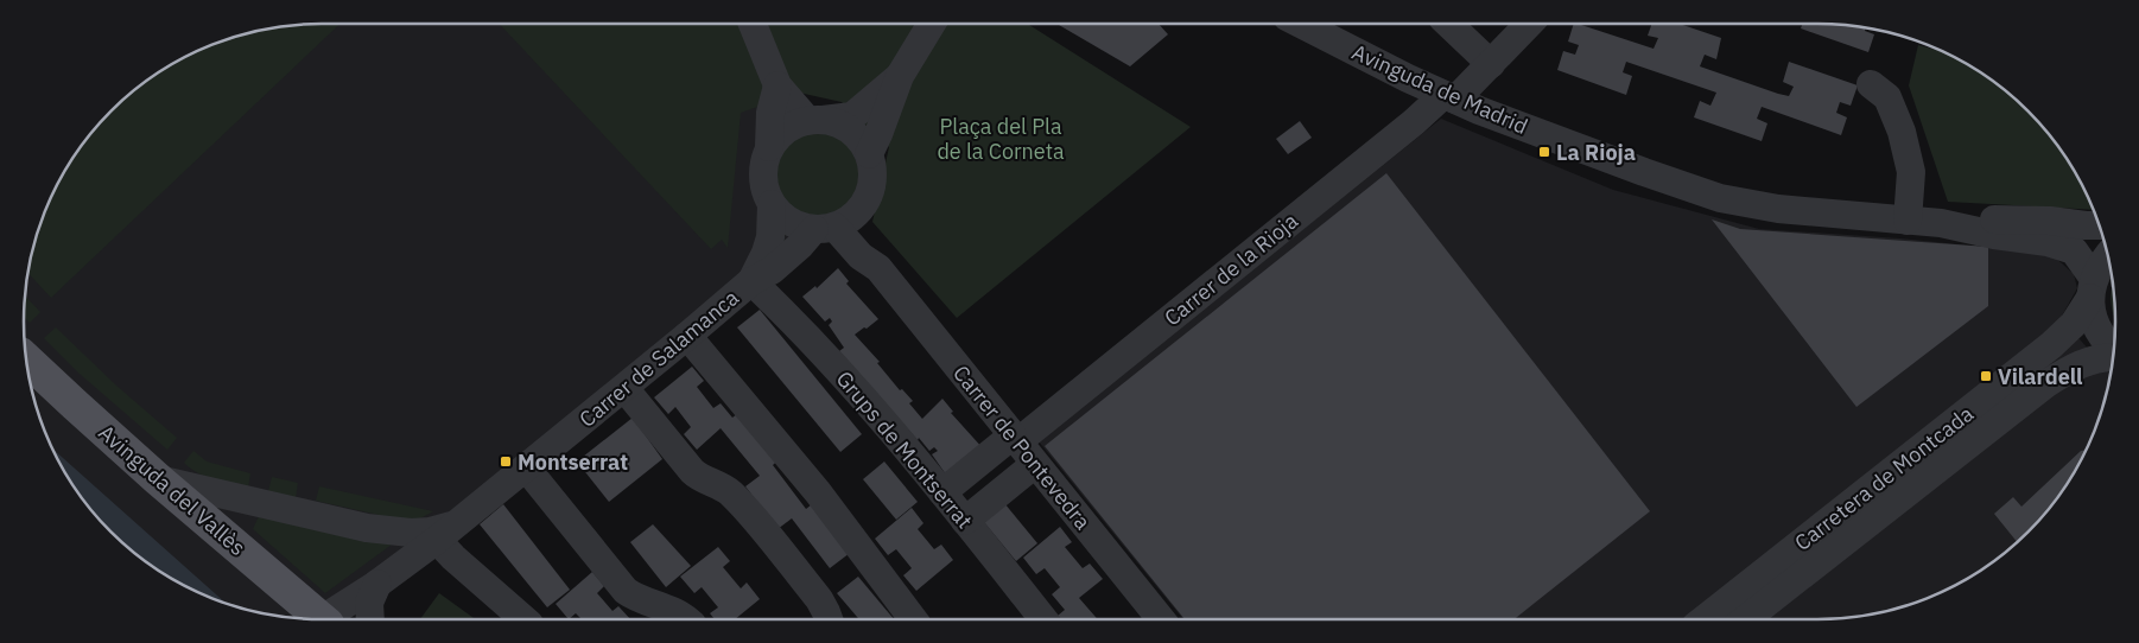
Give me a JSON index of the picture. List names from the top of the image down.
{
  "streets": {
    "main road": ["Avinguda del Vallès"],
    "street": [
      "Avinguda de Madrid",
      "Carrer de la Rioja",
      "Carrer de Salamanca",
      "Carrer de Pontevedra",
      "Grups de Montserrat",
      "Carretera de Montcada"
    ]
  },
  "crossings": [
    ["Avinguda de Madrid", "Carrer de la Rioja"],
    ["Avinguda de Madrid", "Carretera de Montcada"],
    ["Carrer de la Rioja", "Carrer de Pontevedra"],
    ["Carrer de la Rioja", "Grups de Montserrat"],
    ["Carrer de Salamanca", "Carrer de Pontevedra"],
    ["Carrer de Salamanca", "Grups de Montserrat"],
    ["Carrer de Salamanca", "Avinguda del Vallès"]
  ],
  "parks": ["Plaça del Pla de la Corneta"],
  "places": {
    "transit": ["La Rioja", "Vilardell", "Montserrat"]
  }
}
